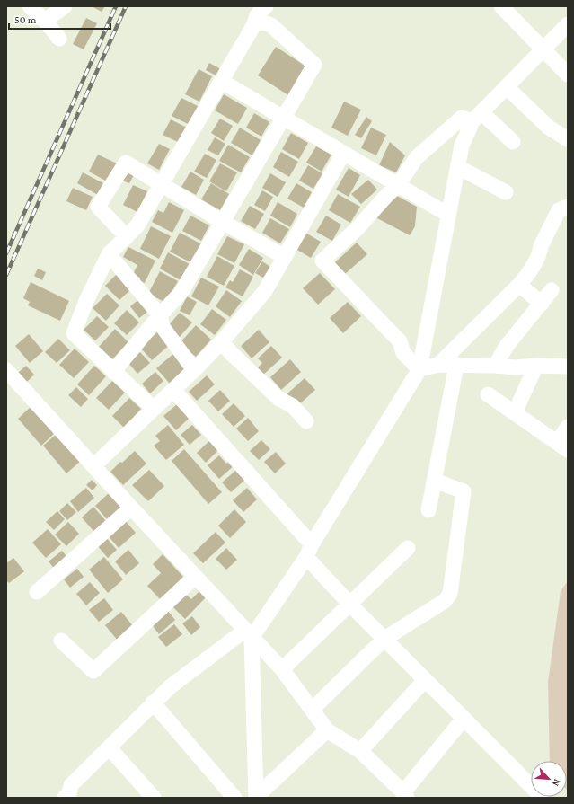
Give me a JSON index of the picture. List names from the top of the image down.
{
  "scale_bar": "50 m",
  "north": "bottom right"
}
